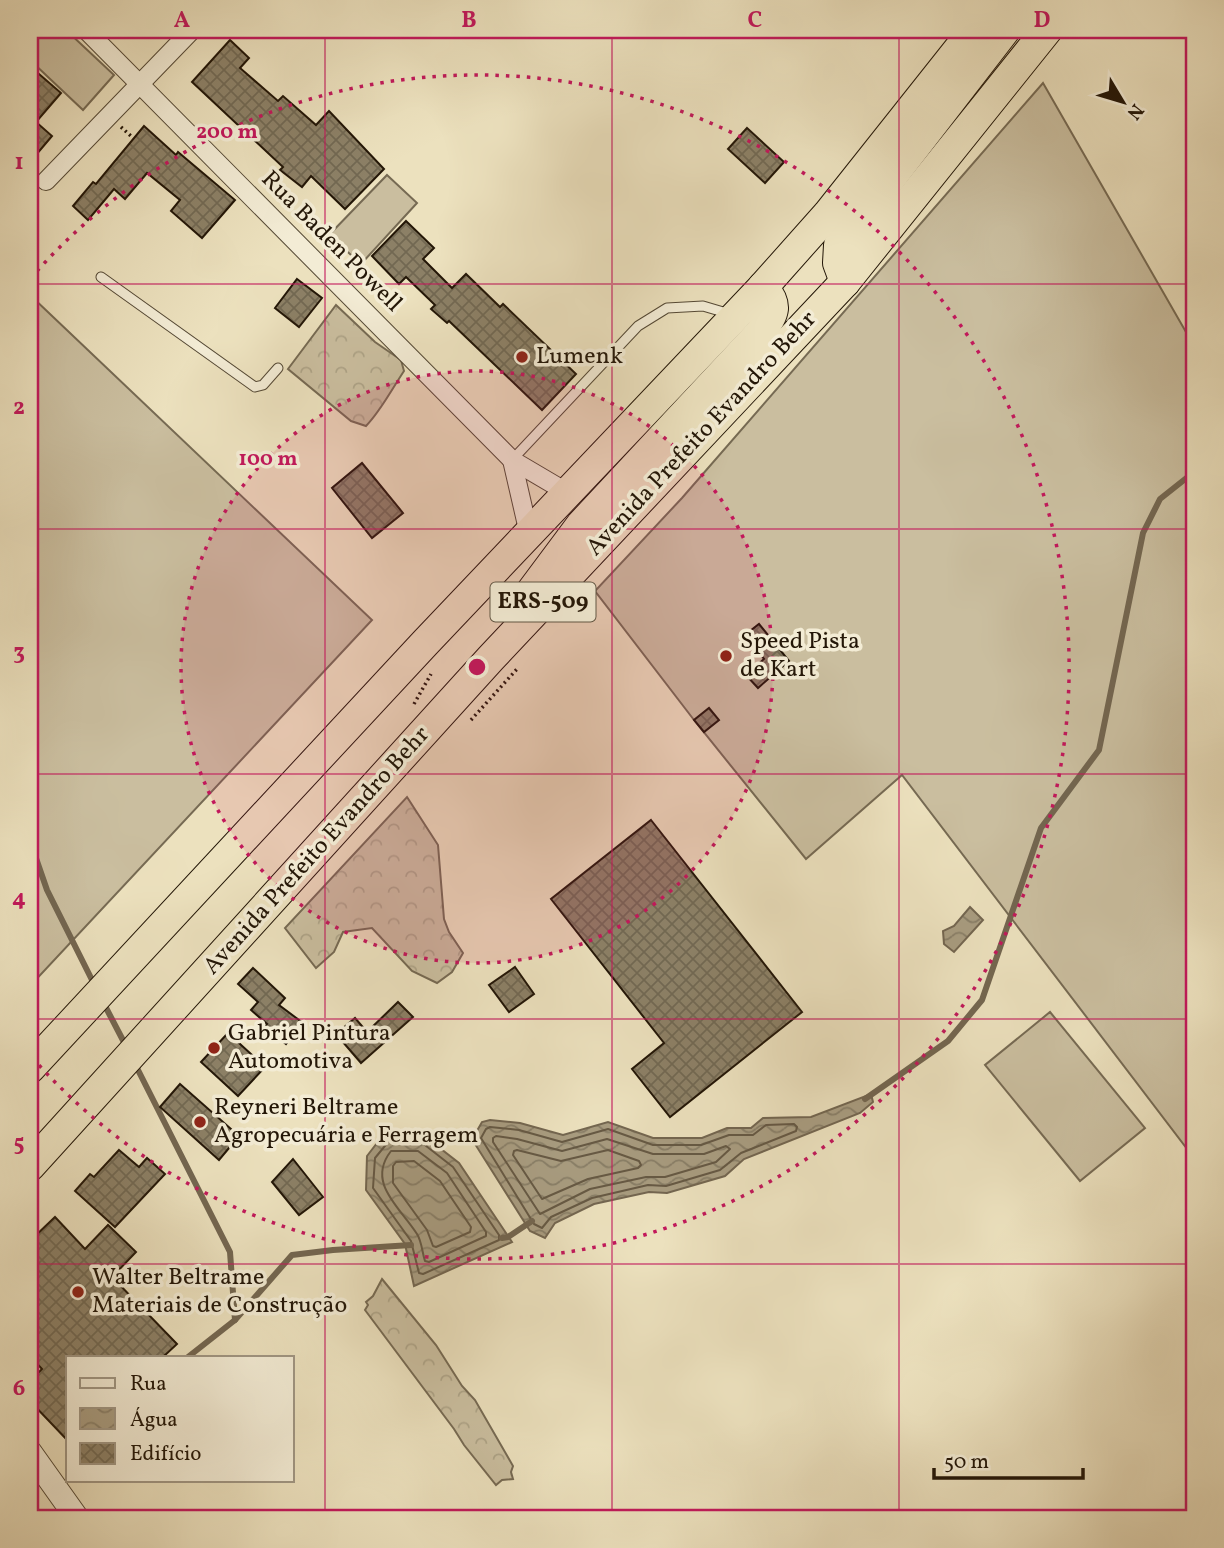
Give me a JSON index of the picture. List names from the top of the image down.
{
  "streets": {
    "highway": ["Avenida Prefeito Evandro Behr", "ERS-509"],
    "street": ["Rua Baden Powell"]
  },
  "crossings": [
    ["Rua Baden Powell", "ERS-509"]
  ],
  "places": [
    "Lumenk",
    "Speed Pista de Kart",
    "Gabriel Pintura Automotiva",
    "Reyneri Beltrame Agropecuária e Ferragem",
    "Walter Beltrame Materiais de Construção"
  ],
  "legend": ["Rua", "Água", "Edifício"],
  "scale_bar": "50 m",
  "north": "bottom right",
  "grid": {
    "columns": [
      "A",
      "B",
      "C",
      "D"
    ],
    "rows": [
      "1",
      "2",
      "3",
      "4",
      "5",
      "6"
    ]
  },
  "rings": ["200 m", "100 m"]
}
